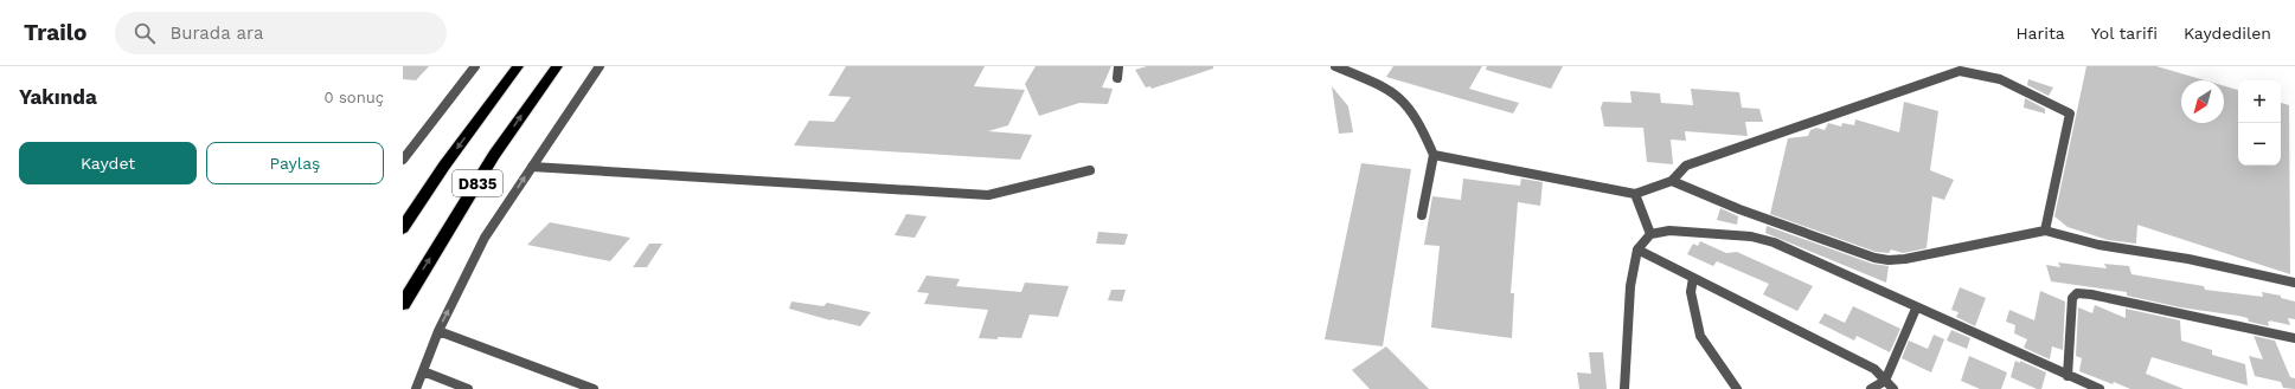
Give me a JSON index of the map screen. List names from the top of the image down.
{
  "streets": {
    "highway": ["D835"]
  },
  "north": "bottom left",
  "page": {
    "header": "Trailo",
    "search": "Burada ara",
    "nav": ["Harita", "Yol tarifi", "Kaydedilen"],
    "heading": ["Yakında", "0 sonuç"],
    "map_buttons": ["+", "−"],
    "buttons": ["Kaydet", "Paylaş"]
  }
}
